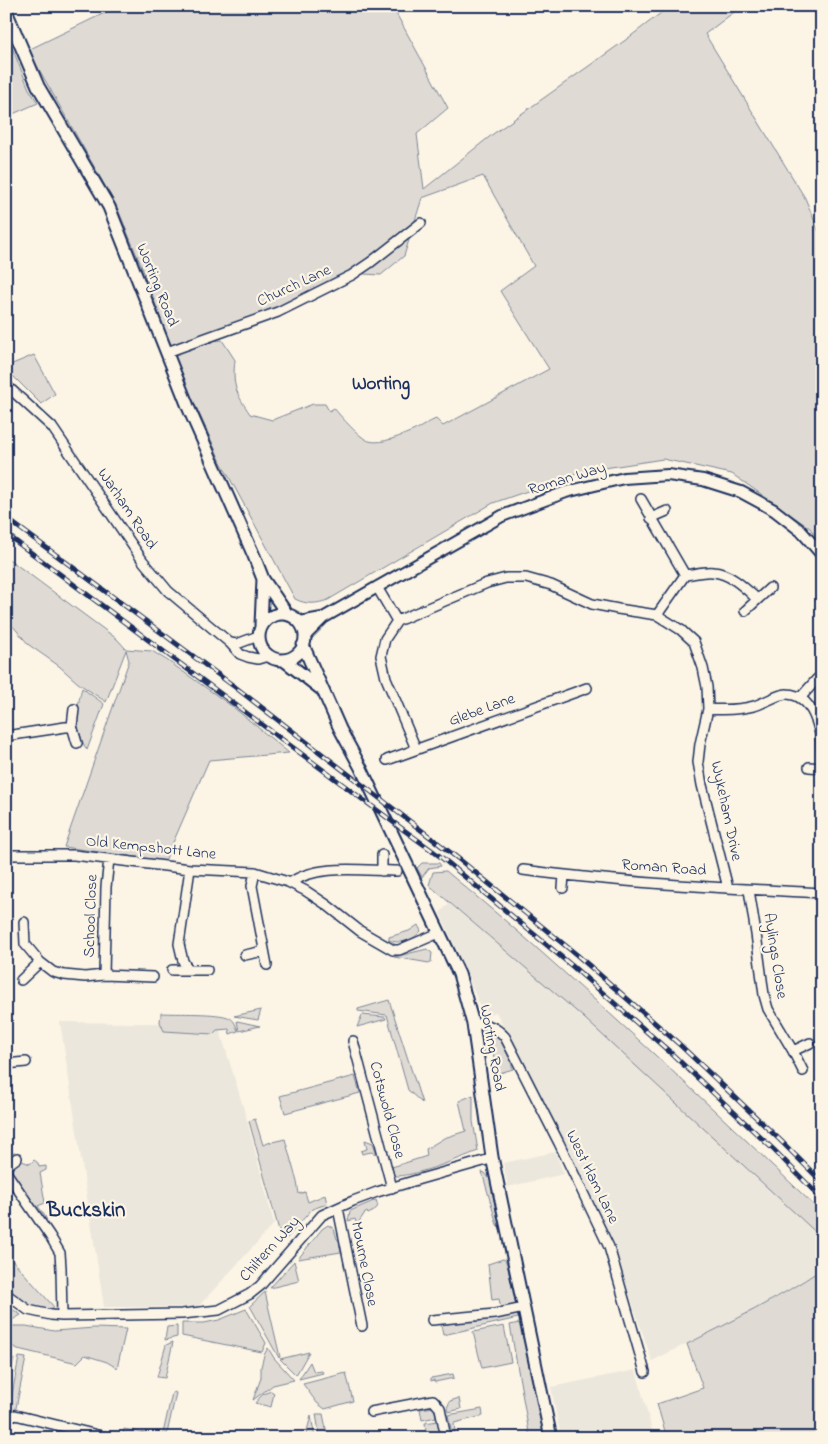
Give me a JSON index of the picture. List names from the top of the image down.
{
  "streets": {
    "main road": ["Worting Road"],
    "street": [
      "Church Lane",
      "Roman Way",
      "Warham Road",
      "Glebe Lane",
      "Wykeham Drive",
      "Old Kempshott Lane",
      "Roman Road",
      "School Close",
      "Aylings Close",
      "Cotswold Close",
      "West Ham Lane",
      "Chiltern Way",
      "Mourne Close"
    ]
  },
  "crossings": [
    ["Worting Road", "Church Lane"],
    ["Worting Road", "Roman Way"],
    ["Worting Road", "Warham Road"],
    ["Worting Road", "Old Kempshott Lane"],
    ["Worting Road", "West Ham Lane"],
    ["Worting Road", "Chiltern Way"],
    ["Roman Way", "Warham Road"],
    ["Wykeham Drive", "Roman Road"],
    ["Old Kempshott Lane", "School Close"],
    ["Roman Road", "Aylings Close"],
    ["Cotswold Close", "Chiltern Way"],
    ["Chiltern Way", "Mourne Close"]
  ],
  "districts": ["Worting", "Buckskin"]
}
